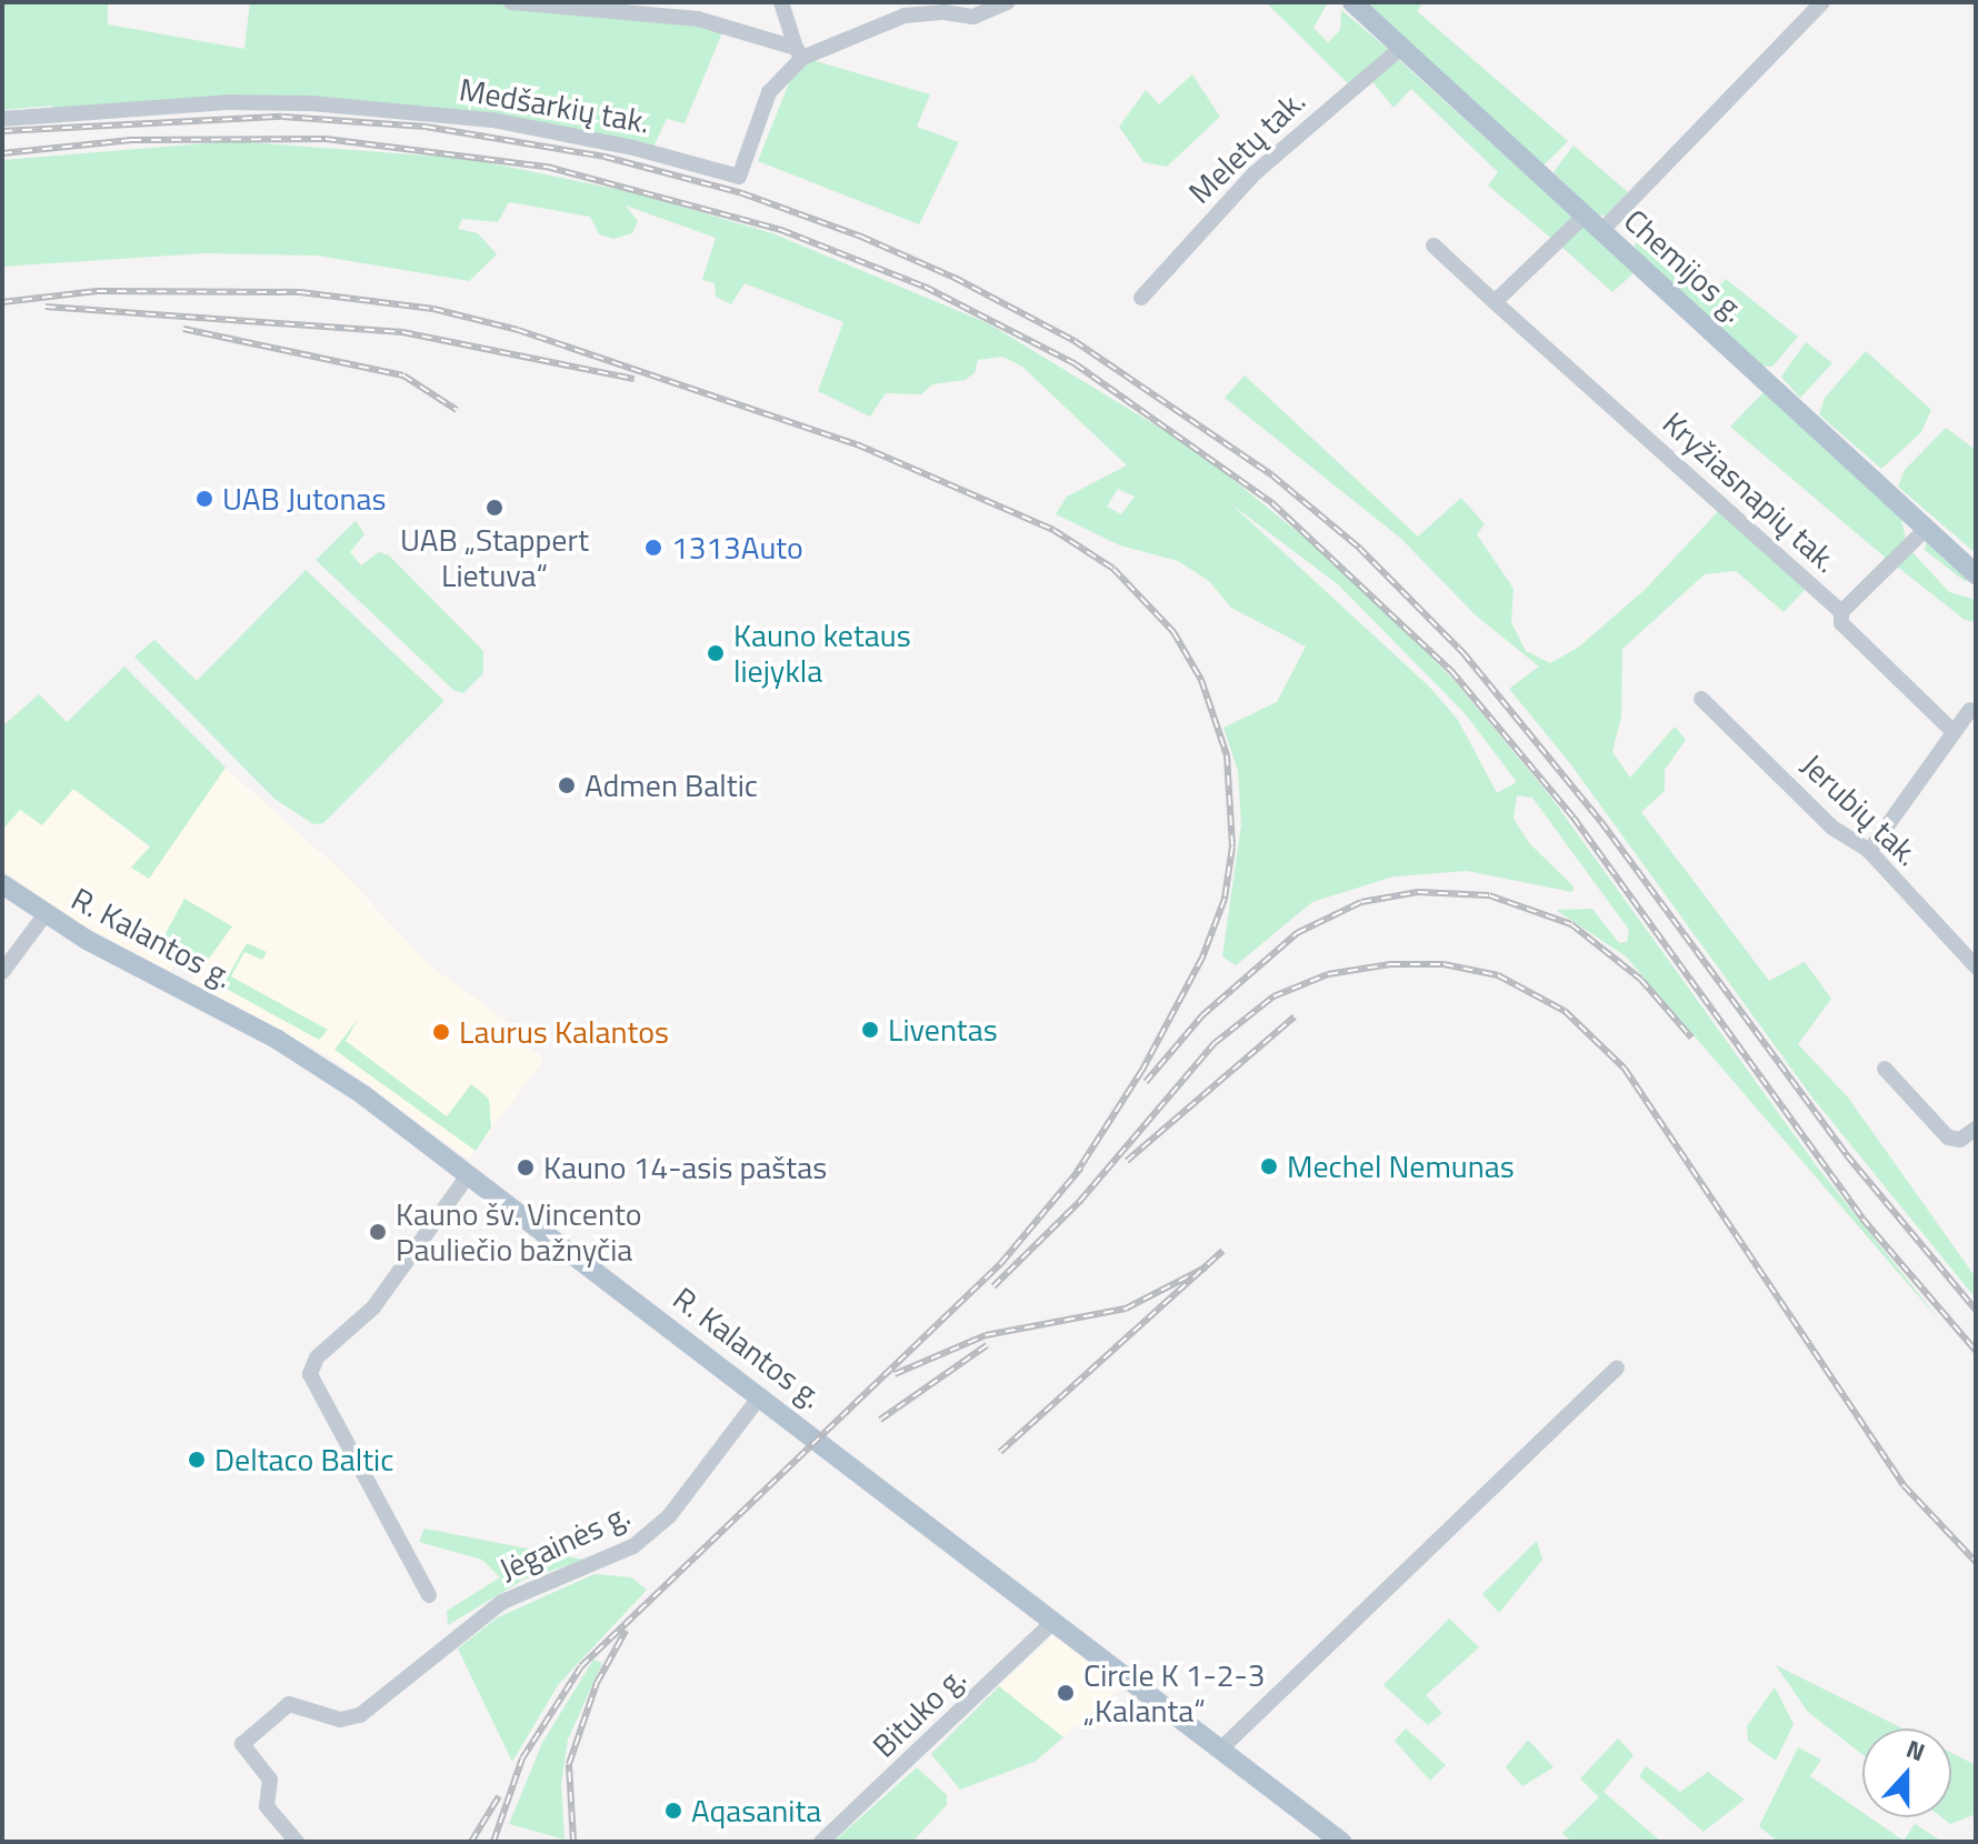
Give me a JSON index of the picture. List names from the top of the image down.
{
  "streets": {
    "main road": ["Chemijos g.", "R. Kalantos g."],
    "street": [
      "Medšarkių tak.",
      "Meletų tak.",
      "Kryžiasnapių tak.",
      "Jerubių tak.",
      "Jėgainės g.",
      "Bituko g."
    ]
  },
  "crossings": [
    ["Meletų tak.", "Chemijos g."],
    ["R. Kalantos g.", "Jėgainės g."],
    ["R. Kalantos g.", "Bituko g."]
  ],
  "places": [
    "UAB Jutonas",
    "UAB „Stappert Lietuva“",
    "1313Auto",
    "Kauno ketaus liejykla",
    "Admen Baltic",
    "Liventas",
    "Laurus Kalantos",
    "Mechel Nemunas",
    "Kauno 14-asis paštas",
    "Kauno šv. Vincento Pauliečio bažnyčia",
    "Deltaco Baltic",
    "Circle K 1-2-3 „Kalanta“",
    "Aqasanita"
  ],
  "north": "top"
}
